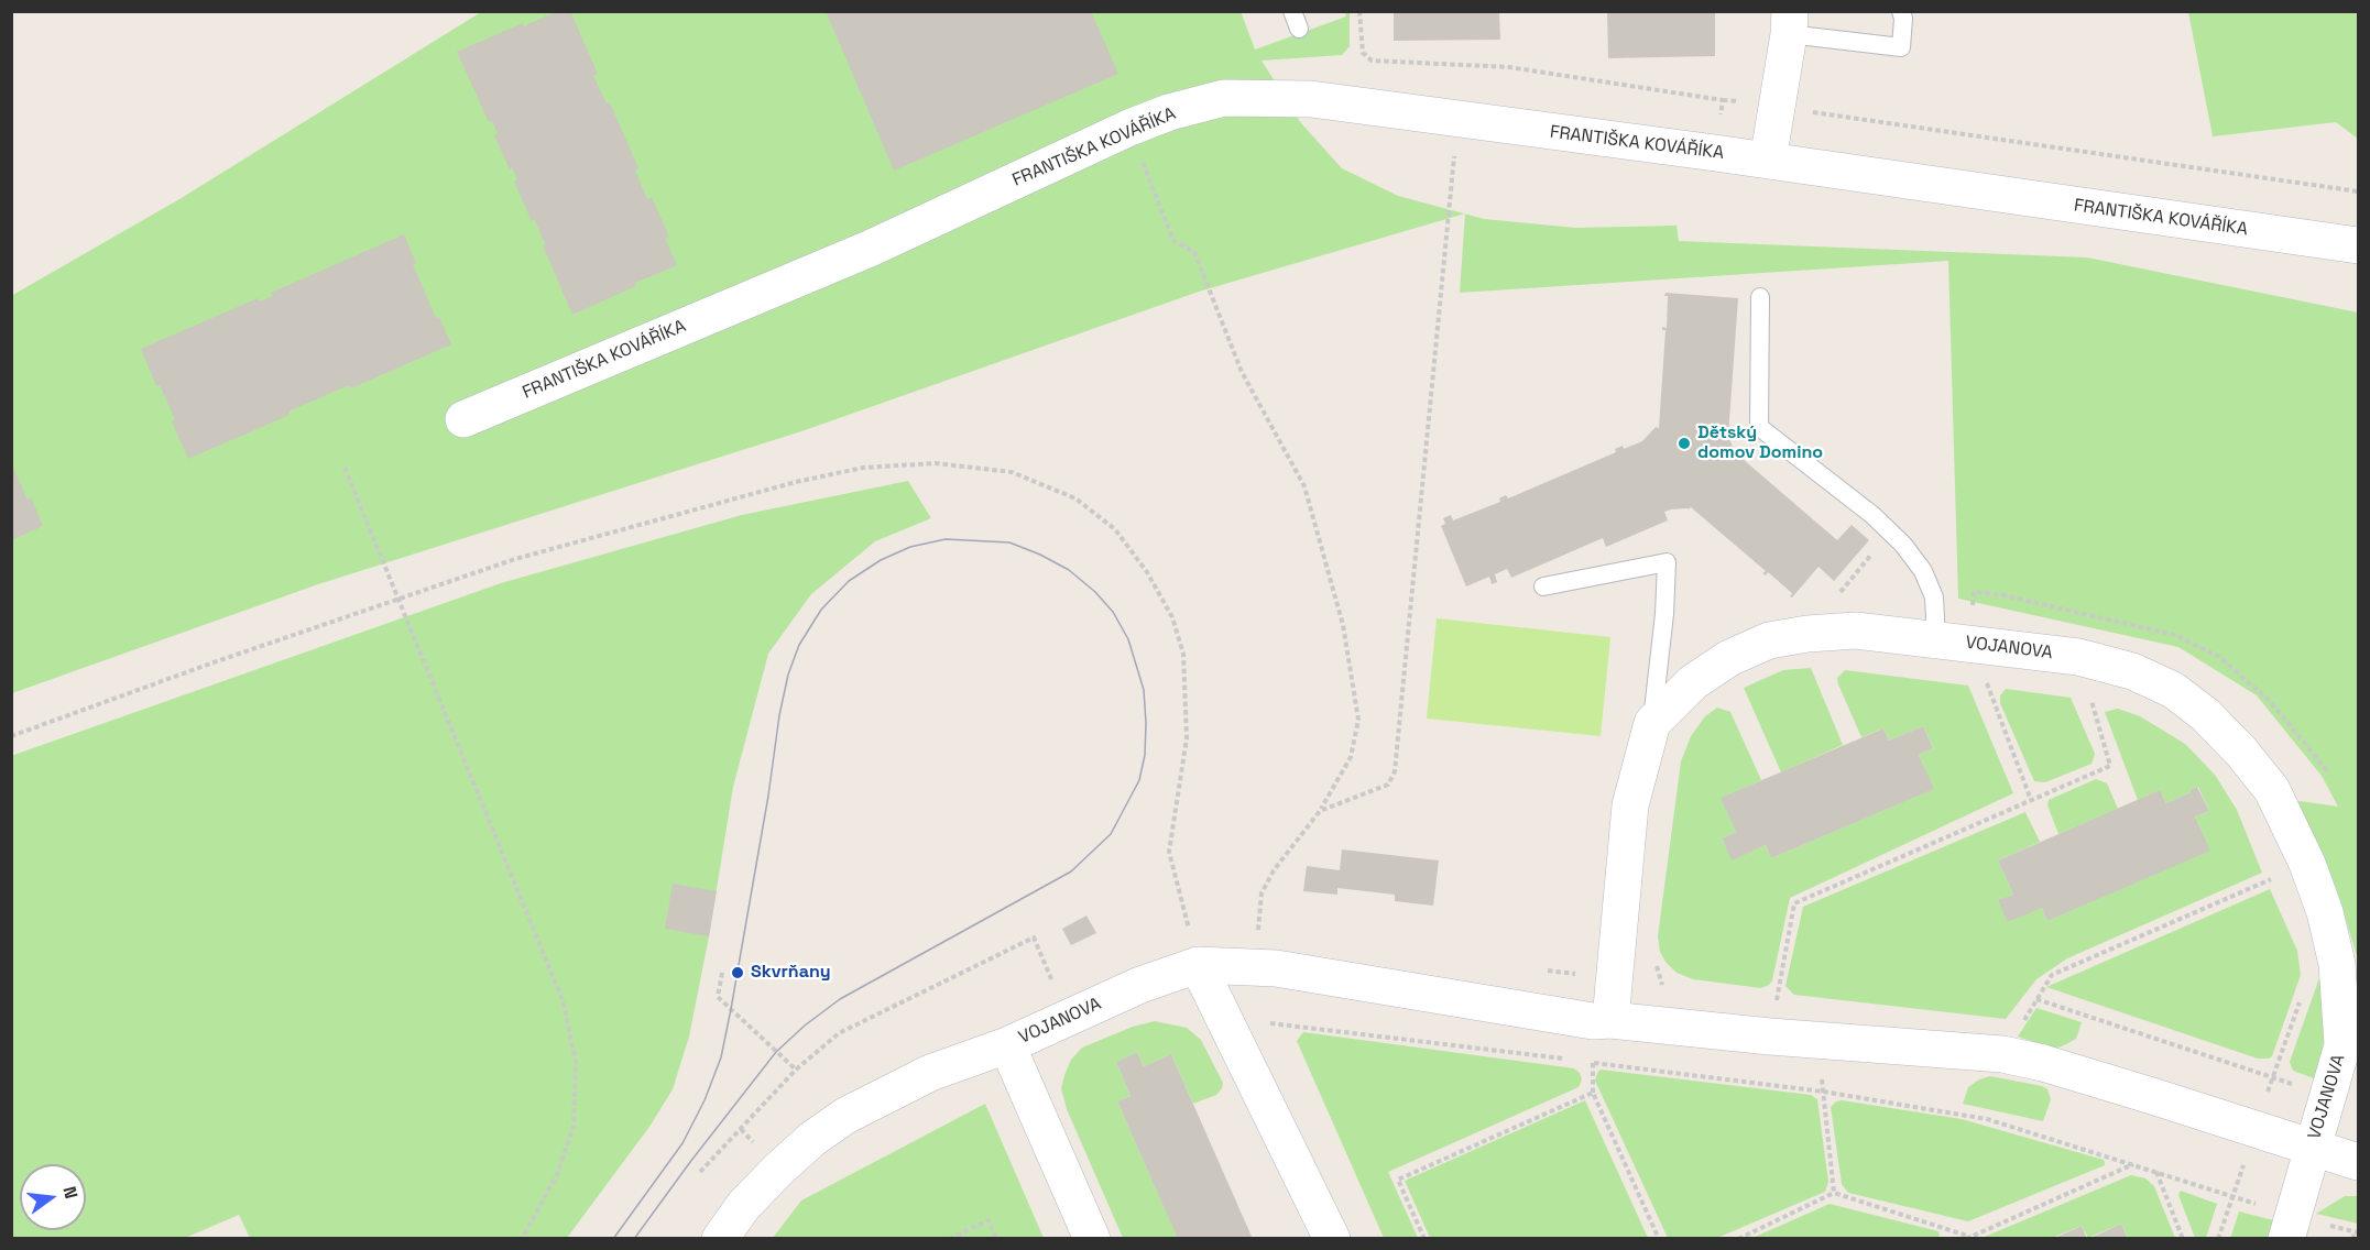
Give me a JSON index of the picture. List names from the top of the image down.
{
  "streets": {
    "street": ["FRANTIŠKA KOVÁŘÍKA", "VOJANOVA"]
  },
  "places": ["Dětský domov Domino", "Skvrňany"],
  "north": "right"
}
